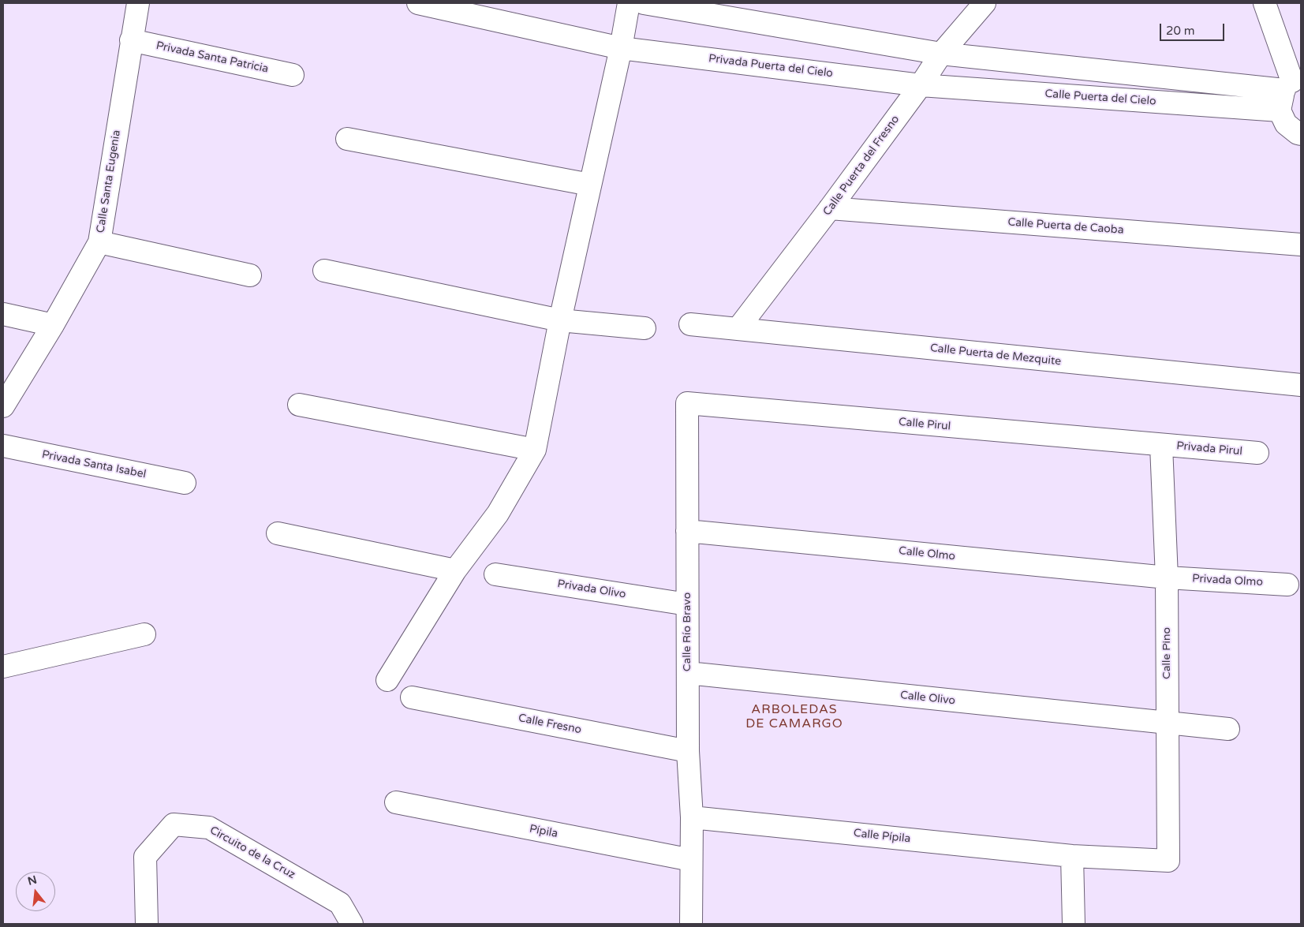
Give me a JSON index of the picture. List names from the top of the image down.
{
  "streets": {
    "street": [
      "Privada Santa Patricia",
      "Privada Puerta del Cielo",
      "Calle Puerta del Cielo",
      "Calle Puerta del Fresno",
      "Calle Santa Eugenia",
      "Calle Puerta de Caoba",
      "Calle Puerta de Mezquite",
      "Calle Pirul",
      "Privada Pirul",
      "Privada Santa Isabel",
      "Calle Olmo",
      "Privada Olmo",
      "Privada Olivo",
      "Calle Río Bravo",
      "Calle Pino",
      "Calle Olivo",
      "Calle Fresno",
      "Pípila",
      "Calle Pípila",
      "Circuito de la Cruz"
    ]
  },
  "crossings": [
    ["Privada Santa Patricia", "Calle Santa Eugenia"],
    ["Privada Puerta del Cielo", "Calle Puerta del Cielo"],
    ["Privada Puerta del Cielo", "Calle Puerta del Fresno"],
    ["Calle Puerta del Cielo", "Calle Puerta del Fresno"],
    ["Calle Puerta del Fresno", "Calle Puerta de Caoba"],
    ["Calle Puerta del Fresno", "Calle Puerta de Mezquite"],
    ["Calle Pirul", "Privada Pirul"],
    ["Calle Pirul", "Calle Río Bravo"],
    ["Calle Pirul", "Calle Pino"],
    ["Privada Pirul", "Calle Pino"],
    ["Calle Olmo", "Privada Olmo"],
    ["Calle Olmo", "Calle Río Bravo"],
    ["Calle Olmo", "Calle Pino"],
    ["Privada Olmo", "Calle Pino"],
    ["Privada Olivo", "Calle Río Bravo"],
    ["Calle Río Bravo", "Calle Olivo"],
    ["Calle Río Bravo", "Calle Fresno"],
    ["Calle Río Bravo", "Pípila"],
    ["Calle Río Bravo", "Calle Pípila"],
    ["Calle Pino", "Calle Olivo"],
    ["Calle Pino", "Calle Pípila"]
  ],
  "districts": ["ARBOLEDAS DE CAMARGO"],
  "scale_bar": "20 m",
  "north": "top"
}
